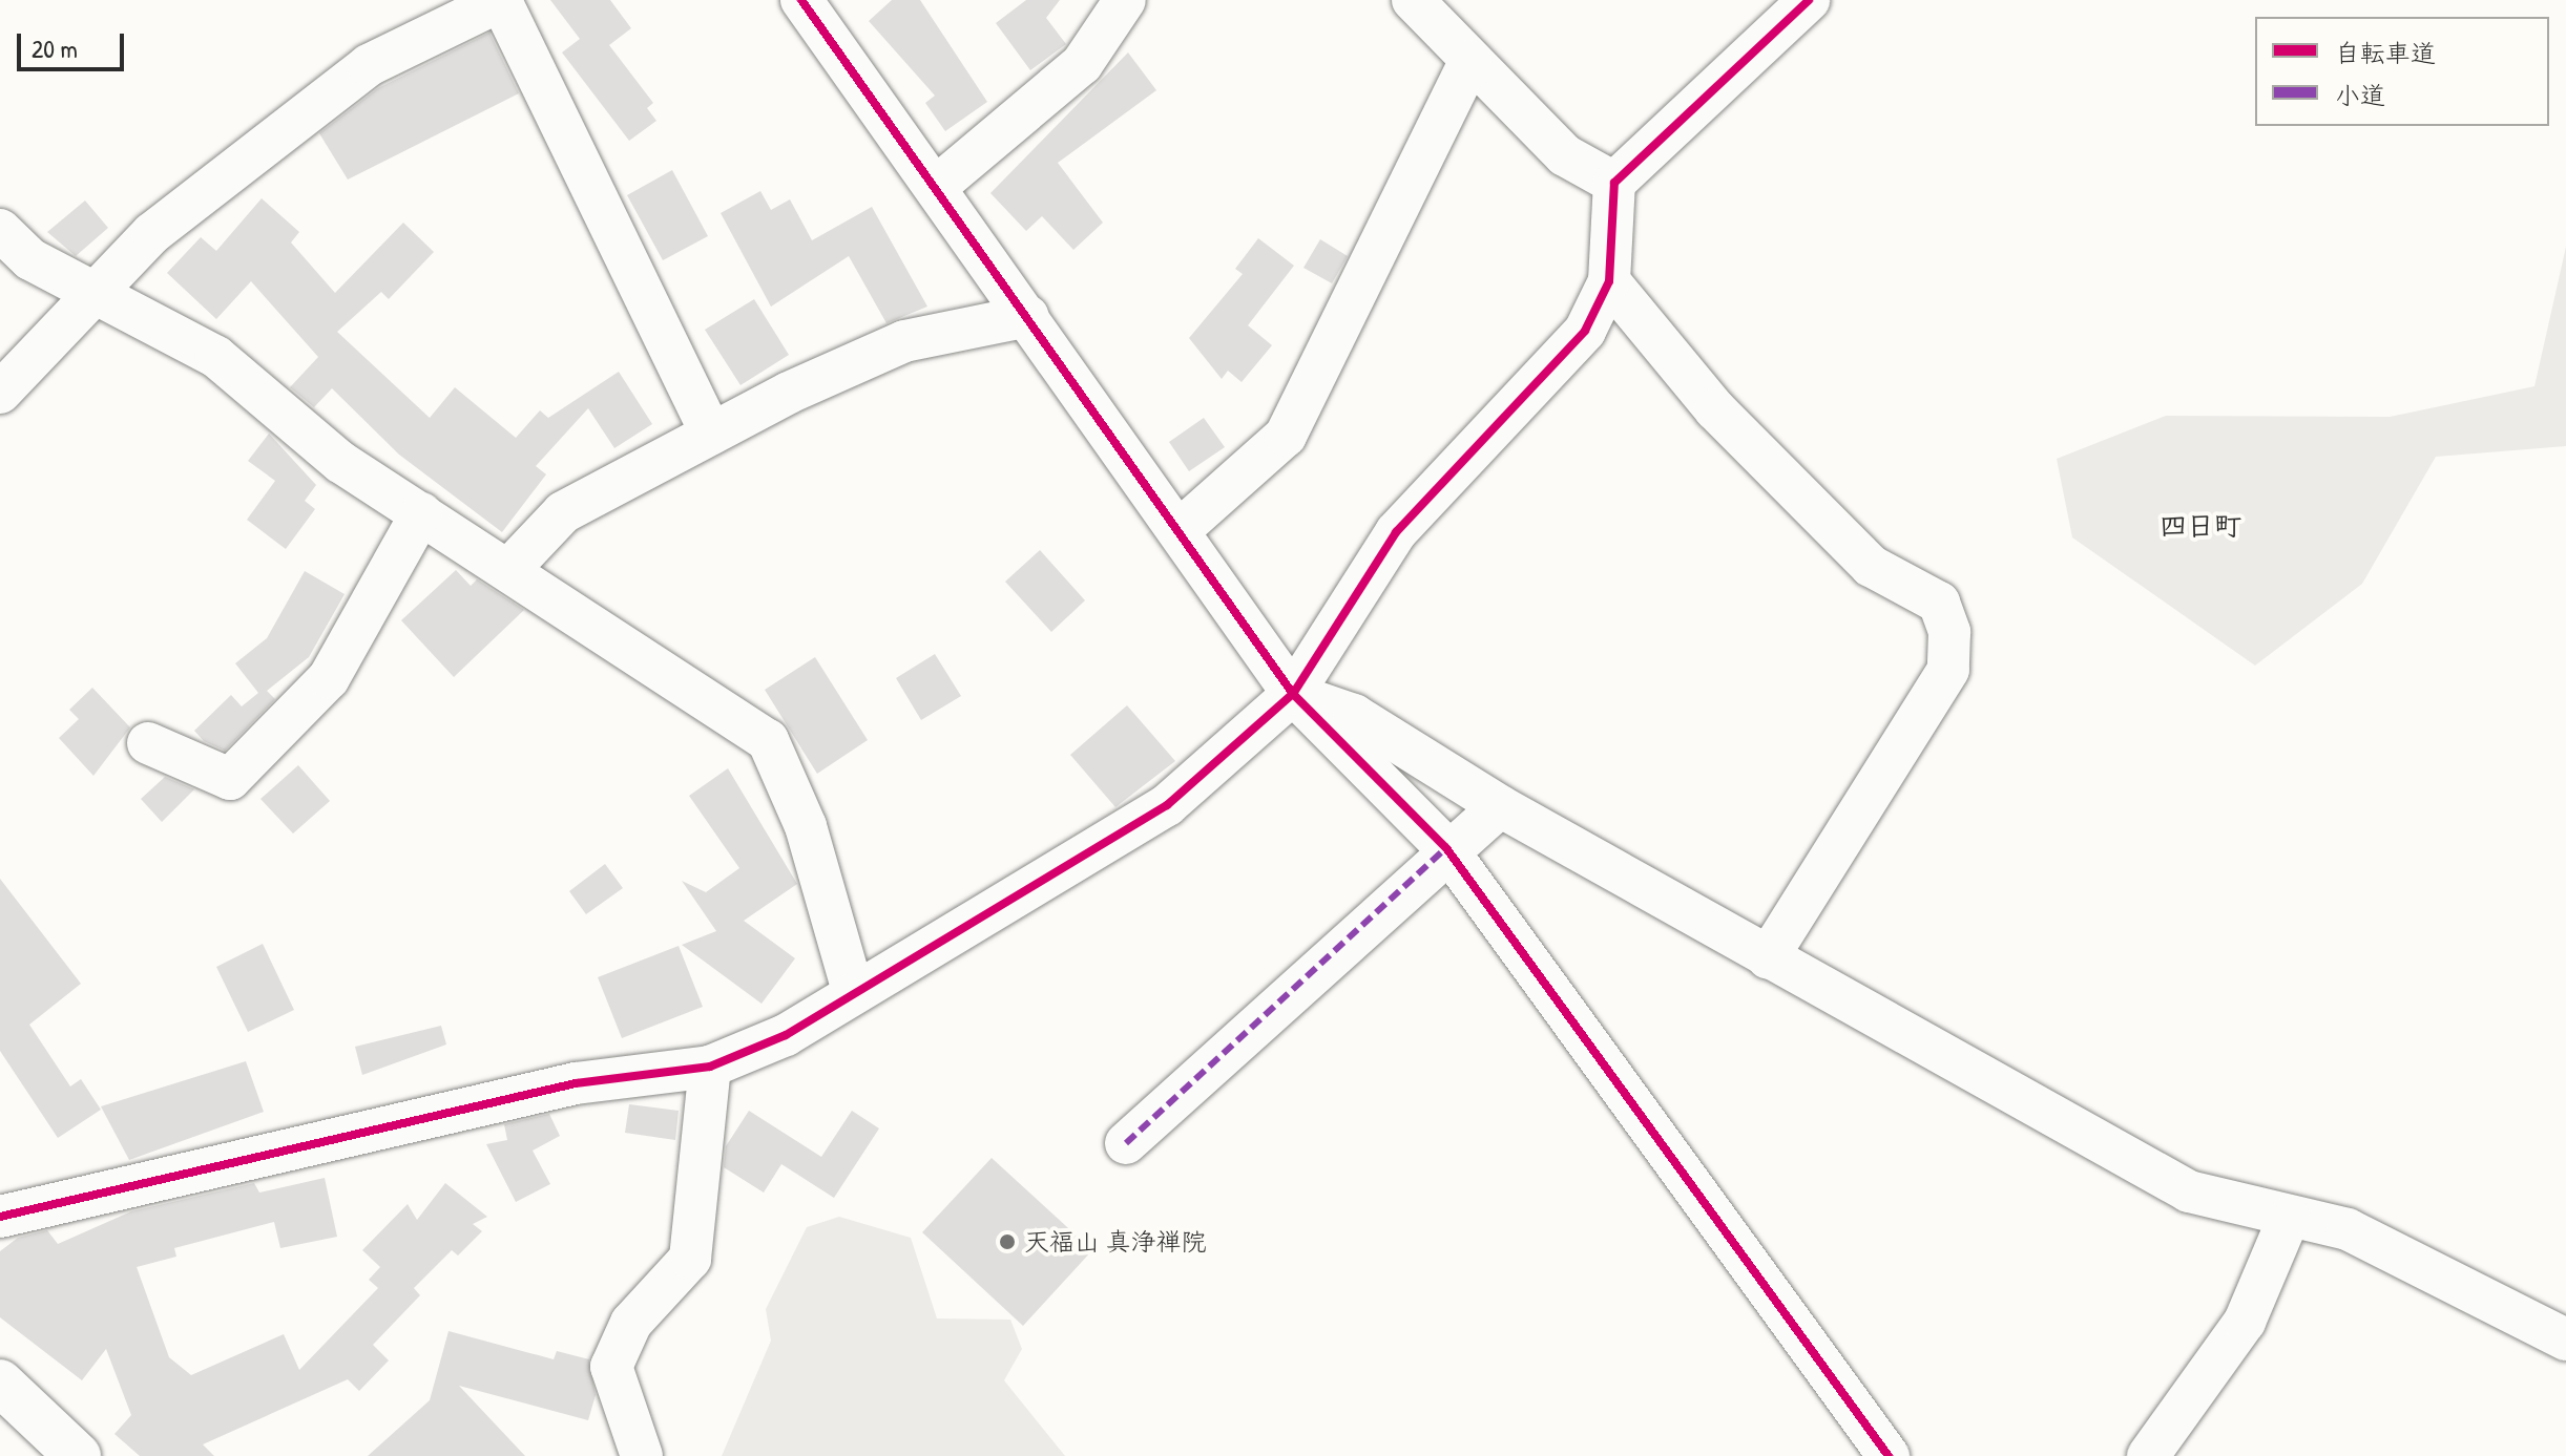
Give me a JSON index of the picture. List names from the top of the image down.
{
  "districts": ["四日町"],
  "places": ["天福山 真浄禅院"],
  "legend": ["自転車道", "小道"],
  "scale_bar": "20 m"
}
